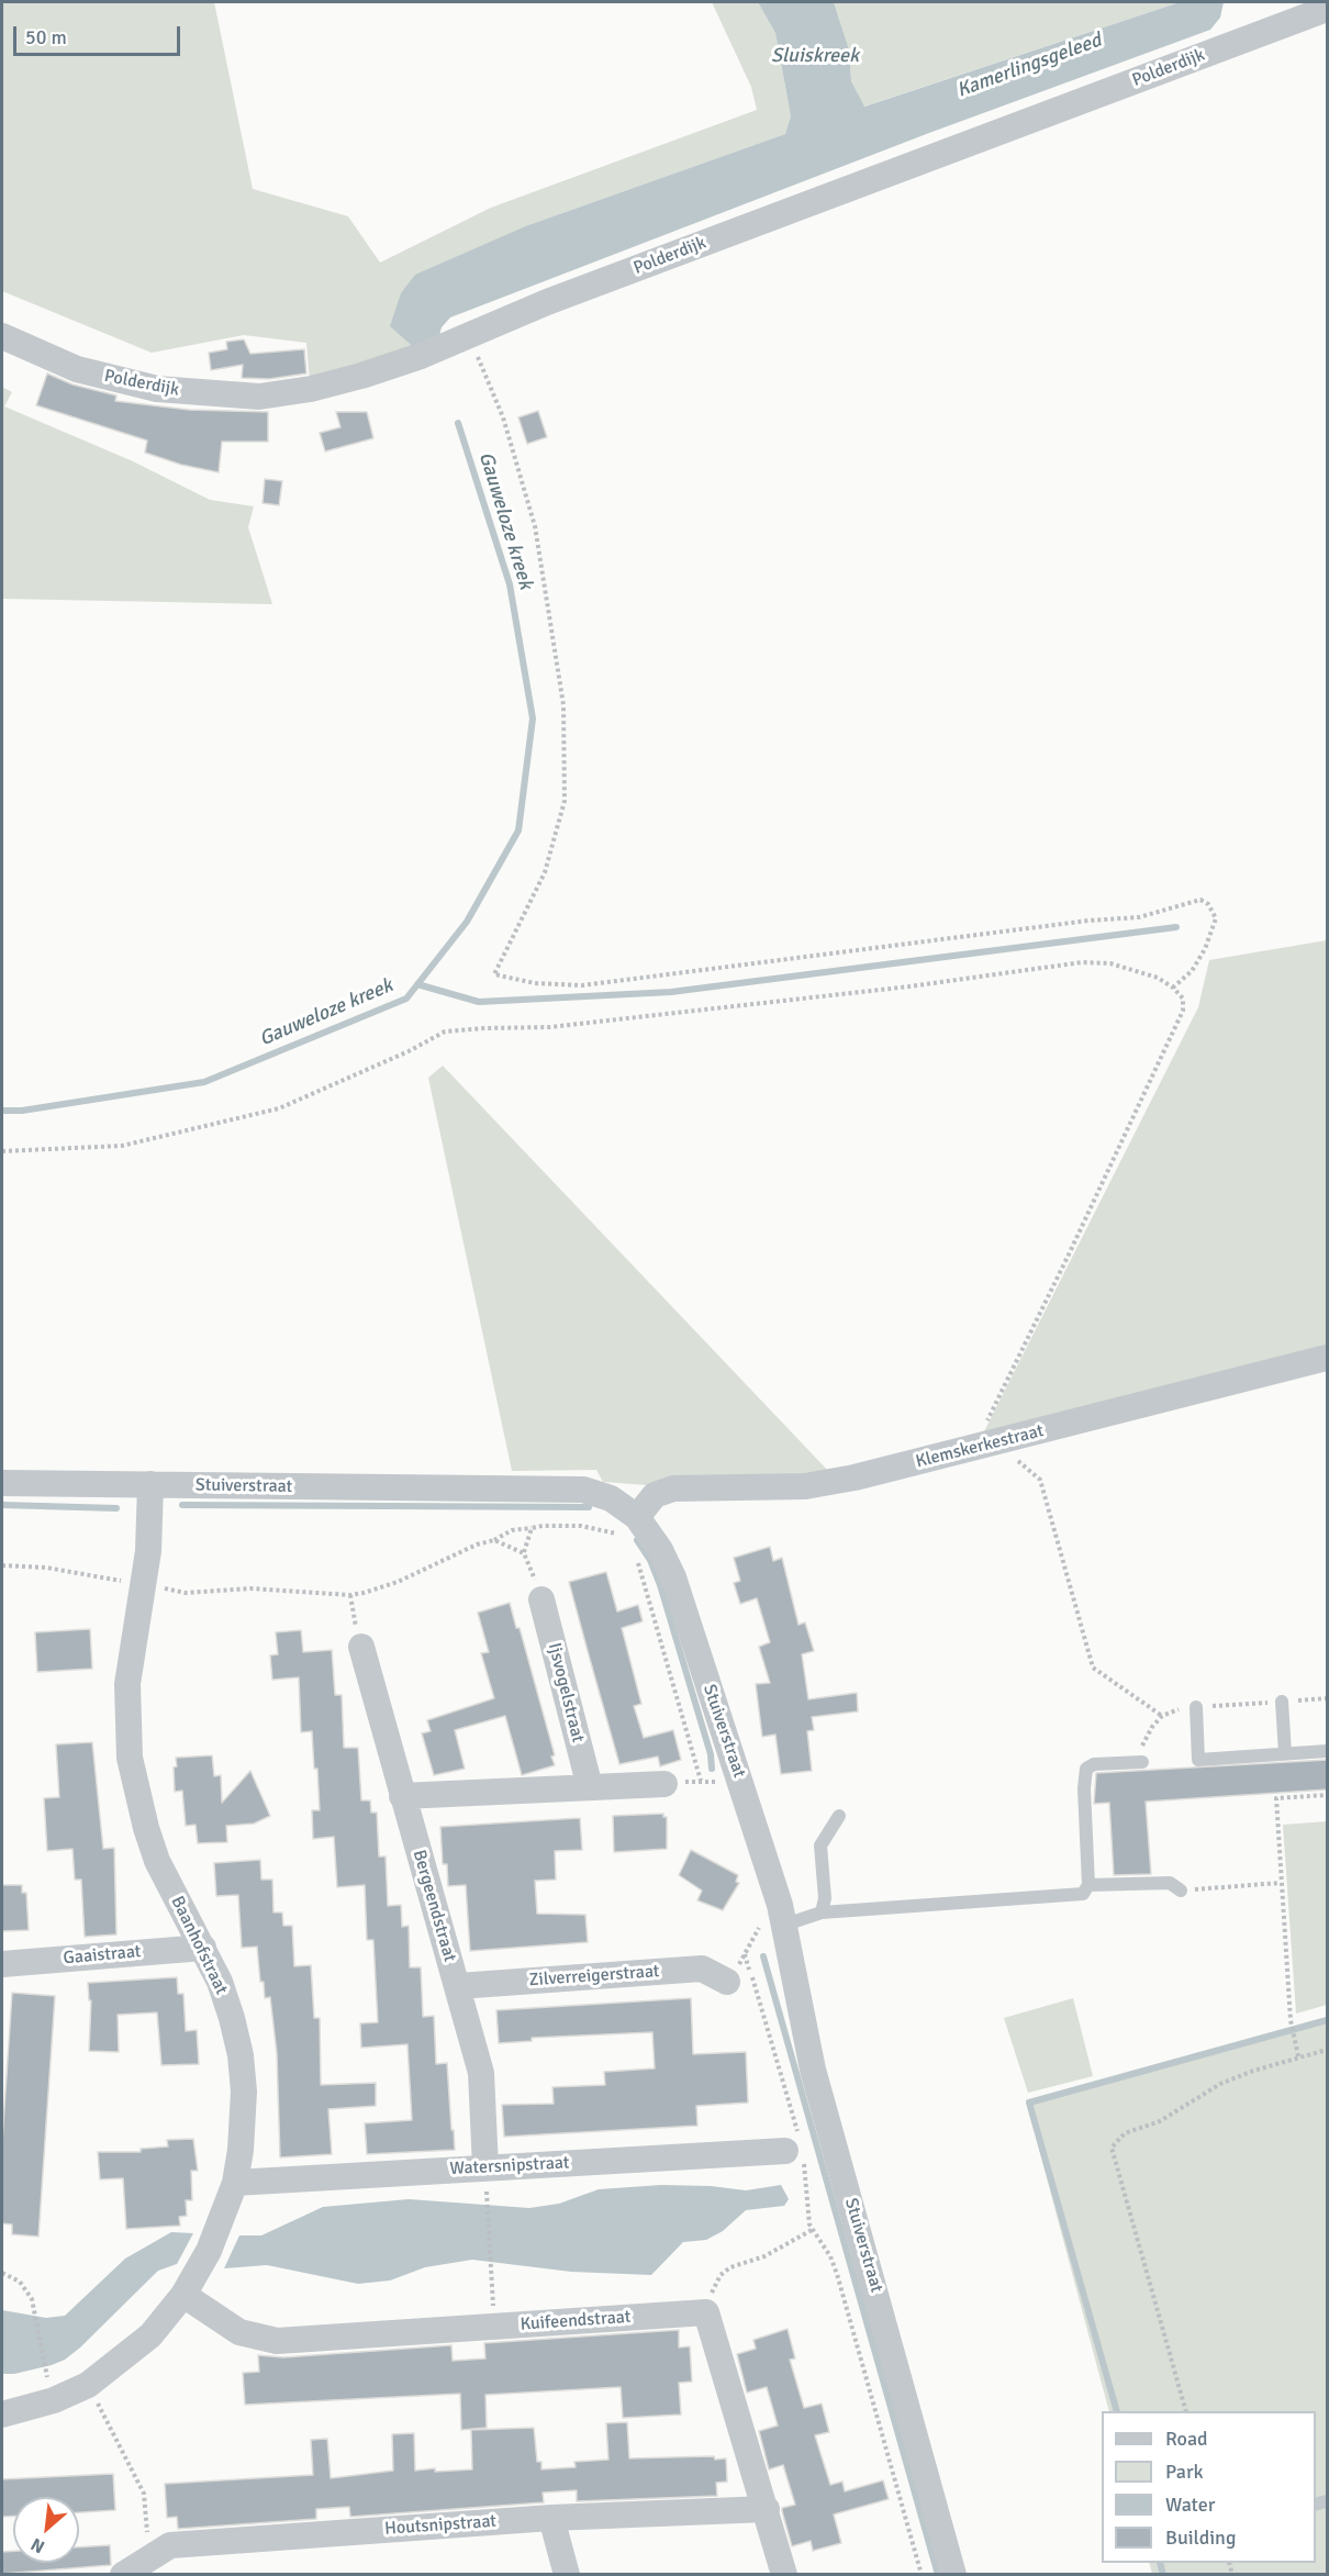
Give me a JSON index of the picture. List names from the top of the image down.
{
  "streets": {
    "street": [
      "Polderdijk",
      "Klemskerkestraat",
      "Stuiverstraat",
      "Ijsvogelstraat",
      "Bergeendstraat",
      "Baanhofstraat",
      "Gaaistraat",
      "Zilverreigerstraat",
      "Watersnipstraat",
      "Kuifeendstraat",
      "Houtsnipstraat"
    ]
  },
  "crossings": [
    ["Klemskerkestraat", "Stuiverstraat"],
    ["Stuiverstraat", "Baanhofstraat"],
    ["Bergeendstraat", "Zilverreigerstraat"],
    ["Bergeendstraat", "Watersnipstraat"],
    ["Baanhofstraat", "Gaaistraat"],
    ["Baanhofstraat", "Watersnipstraat"],
    ["Baanhofstraat", "Kuifeendstraat"]
  ],
  "water": ["Sluiskreek", "Kamerlingsgeleed", "Gauweloze kreek"],
  "legend": [
    "Road",
    "Park",
    "Water",
    "Building"
  ],
  "scale_bar": "50 m",
  "north": "bottom left"
}
